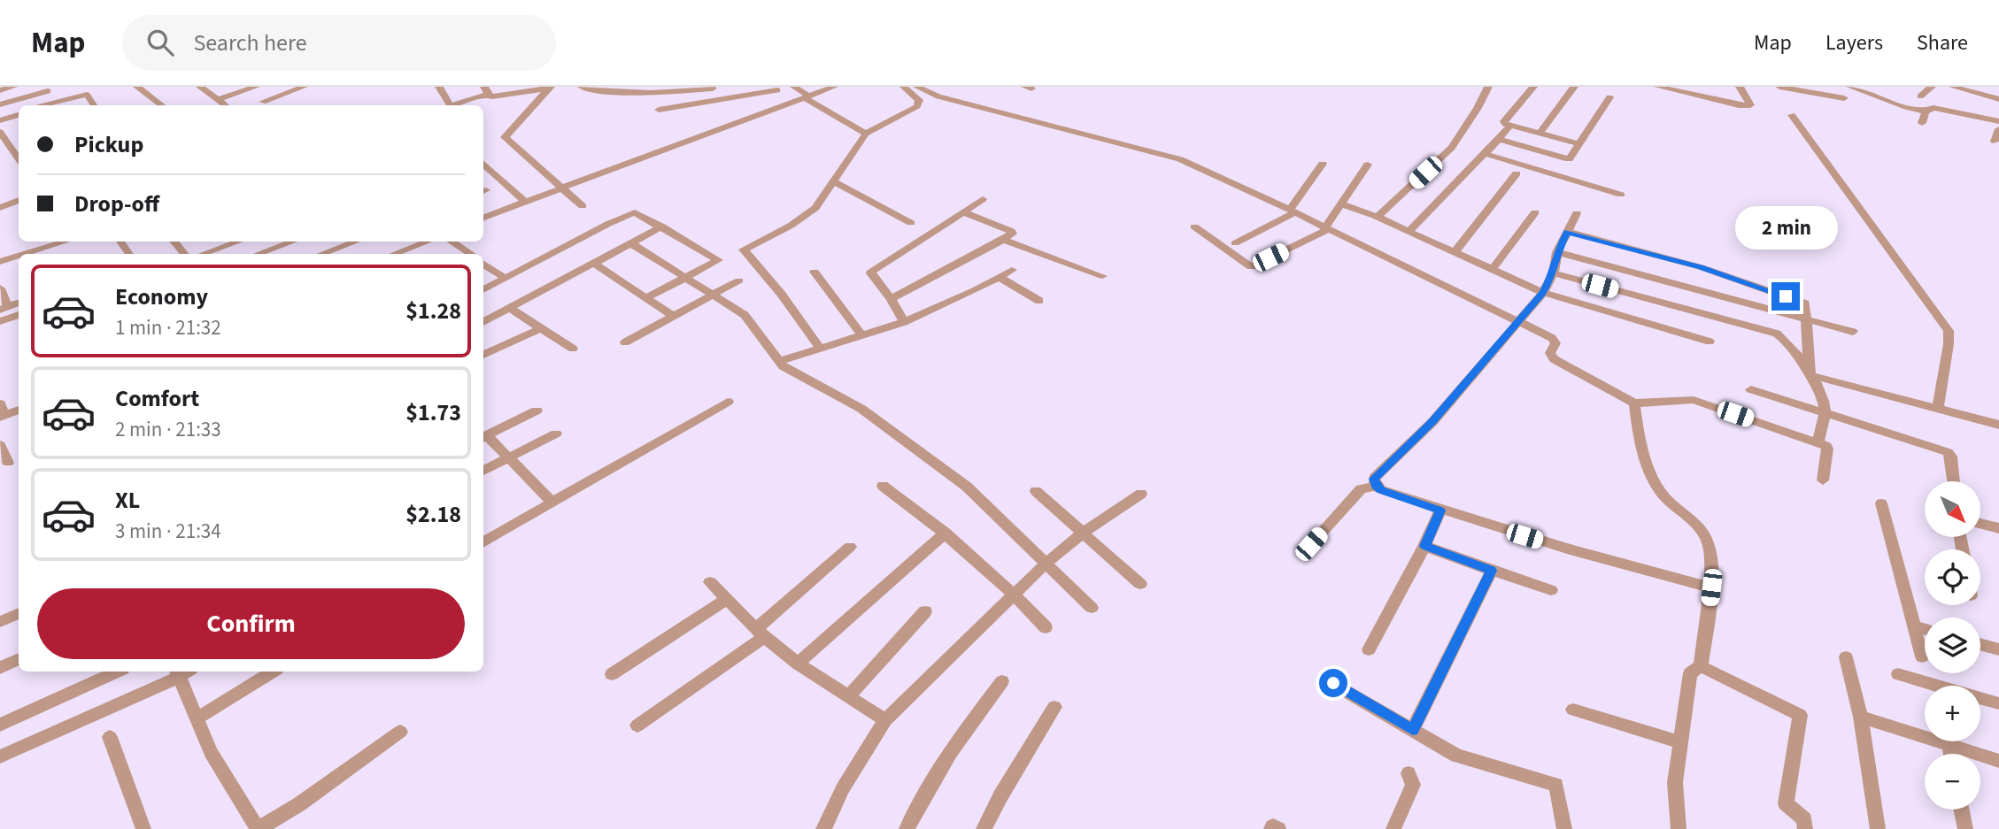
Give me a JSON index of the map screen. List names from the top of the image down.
{
  "north": "bottom right",
  "page": {
    "header": "Map",
    "search": "Search here",
    "nav": ["Map", "Layers", "Share"],
    "banner": ["Pickup", "Drop-off"],
    "bubble": "2 min",
    "list": [
      {
        "name": "Economy",
        "note": "1 min · 21:32",
        "value": "$1.28"
      },
      {
        "name": "Comfort",
        "note": "2 min · 21:33",
        "value": "$1.73"
      },
      {
        "name": "XL",
        "note": "3 min · 21:34",
        "value": "$2.18"
      }
    ],
    "map_buttons": ["+", "−"],
    "buttons": "Confirm"
  }
}
